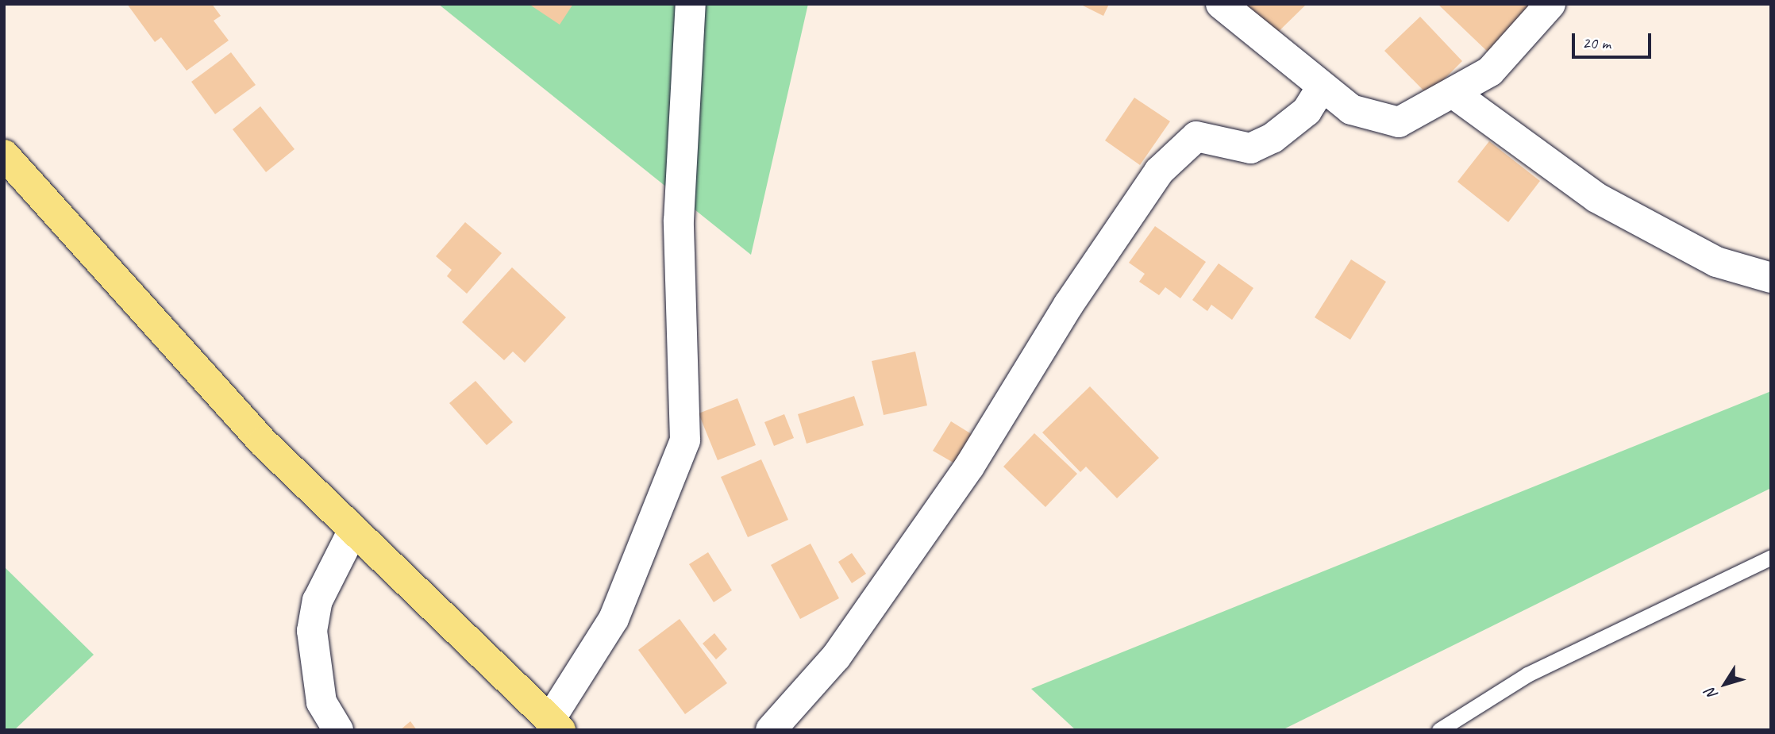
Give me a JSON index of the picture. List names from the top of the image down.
{
  "scale_bar": "20 m",
  "north": "bottom left"
}
